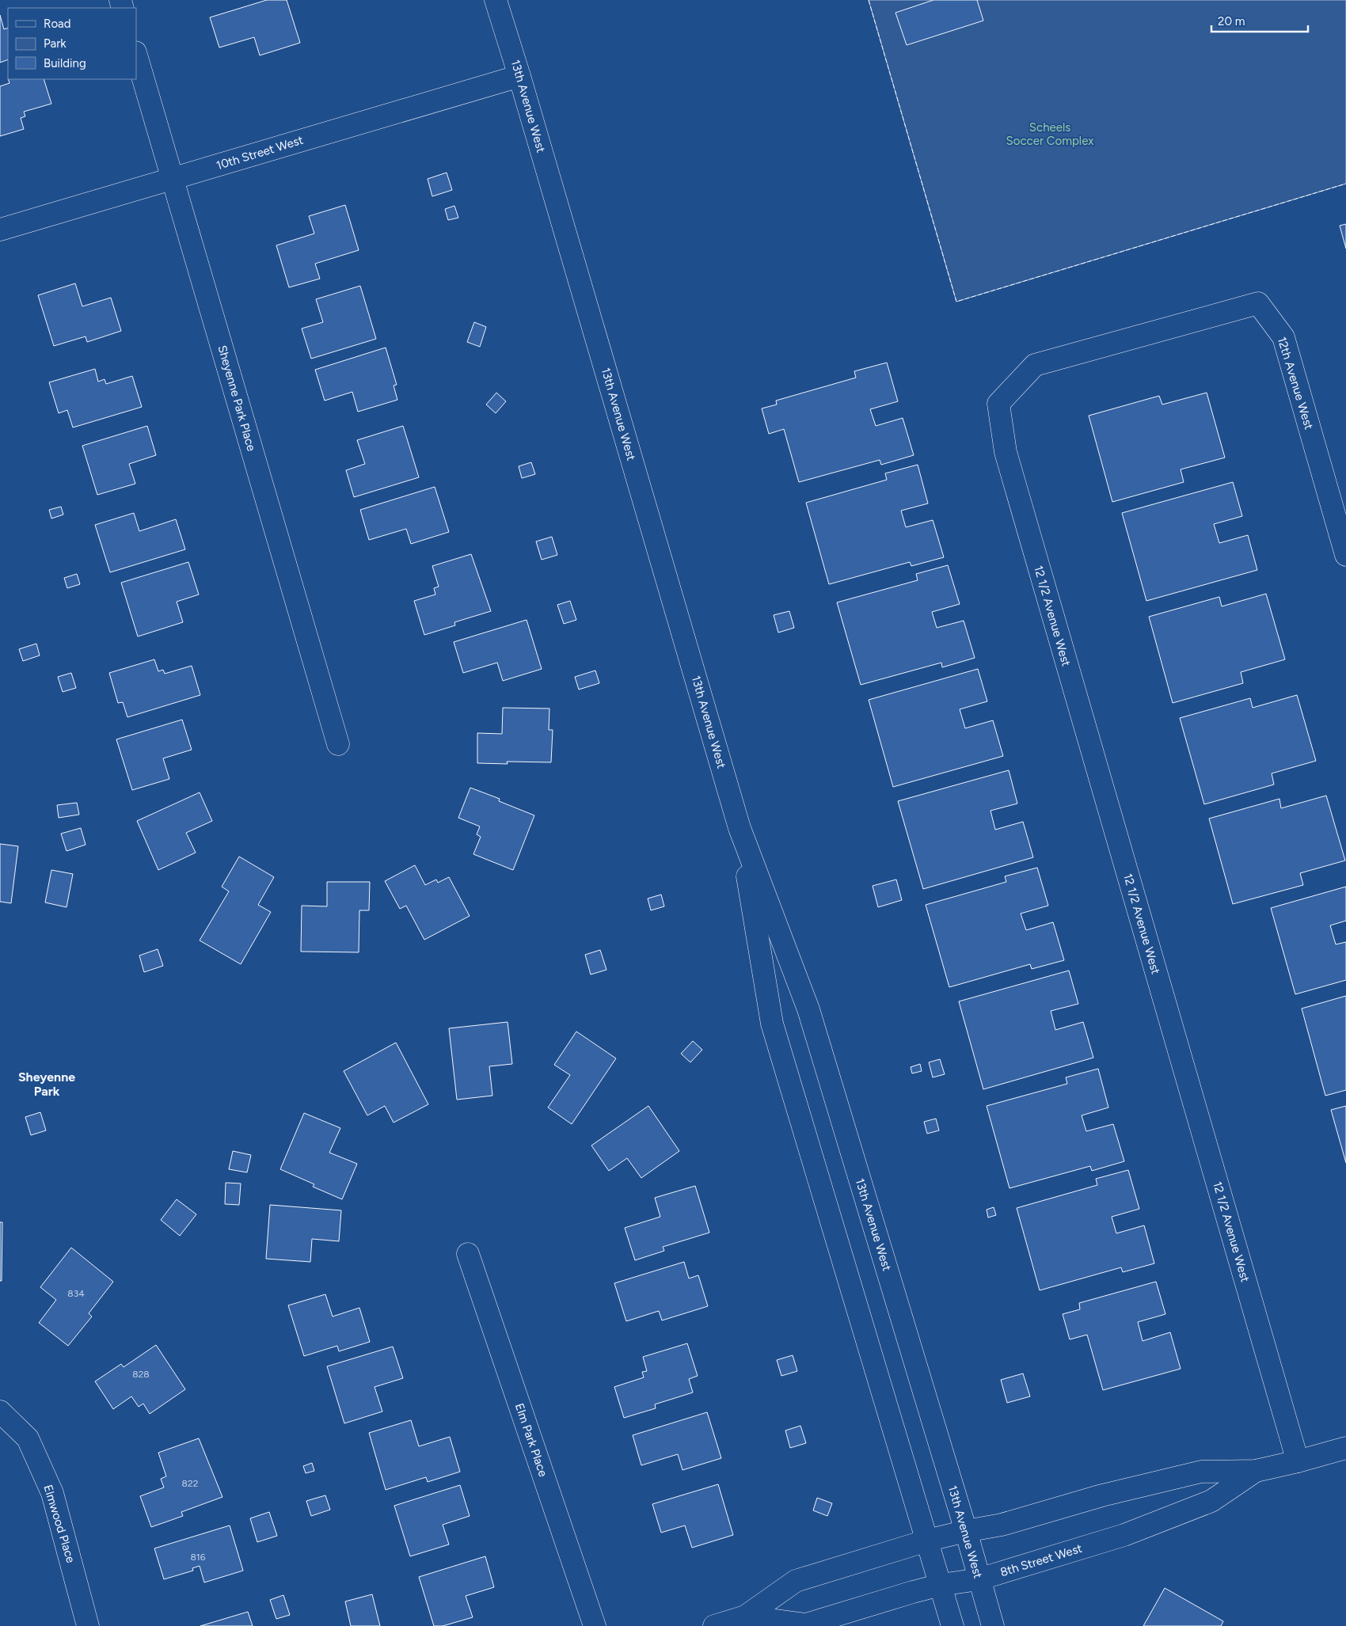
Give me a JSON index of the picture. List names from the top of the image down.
{
  "streets": {
    "street": [
      "13th Avenue West",
      "10th Street West",
      "12th Avenue West",
      "Sheyenne Park Place",
      "12 1/2 Avenue West",
      "Elm Park Place",
      "Elmwood Place",
      "8th Street West"
    ]
  },
  "crossings": [
    ["13th Avenue West", "10th Street West"],
    ["13th Avenue West", "8th Street West"],
    ["10th Street West", "Sheyenne Park Place"],
    ["12th Avenue West", "12 1/2 Avenue West"],
    ["12 1/2 Avenue West", "8th Street West"]
  ],
  "districts": ["Sheyenne Park"],
  "parks": ["Scheels Soccer Complex"],
  "house_numbers": [
    "834",
    "828",
    "822",
    "816"
  ],
  "legend": ["Road", "Park", "Building"],
  "scale_bar": "20 m"
}
